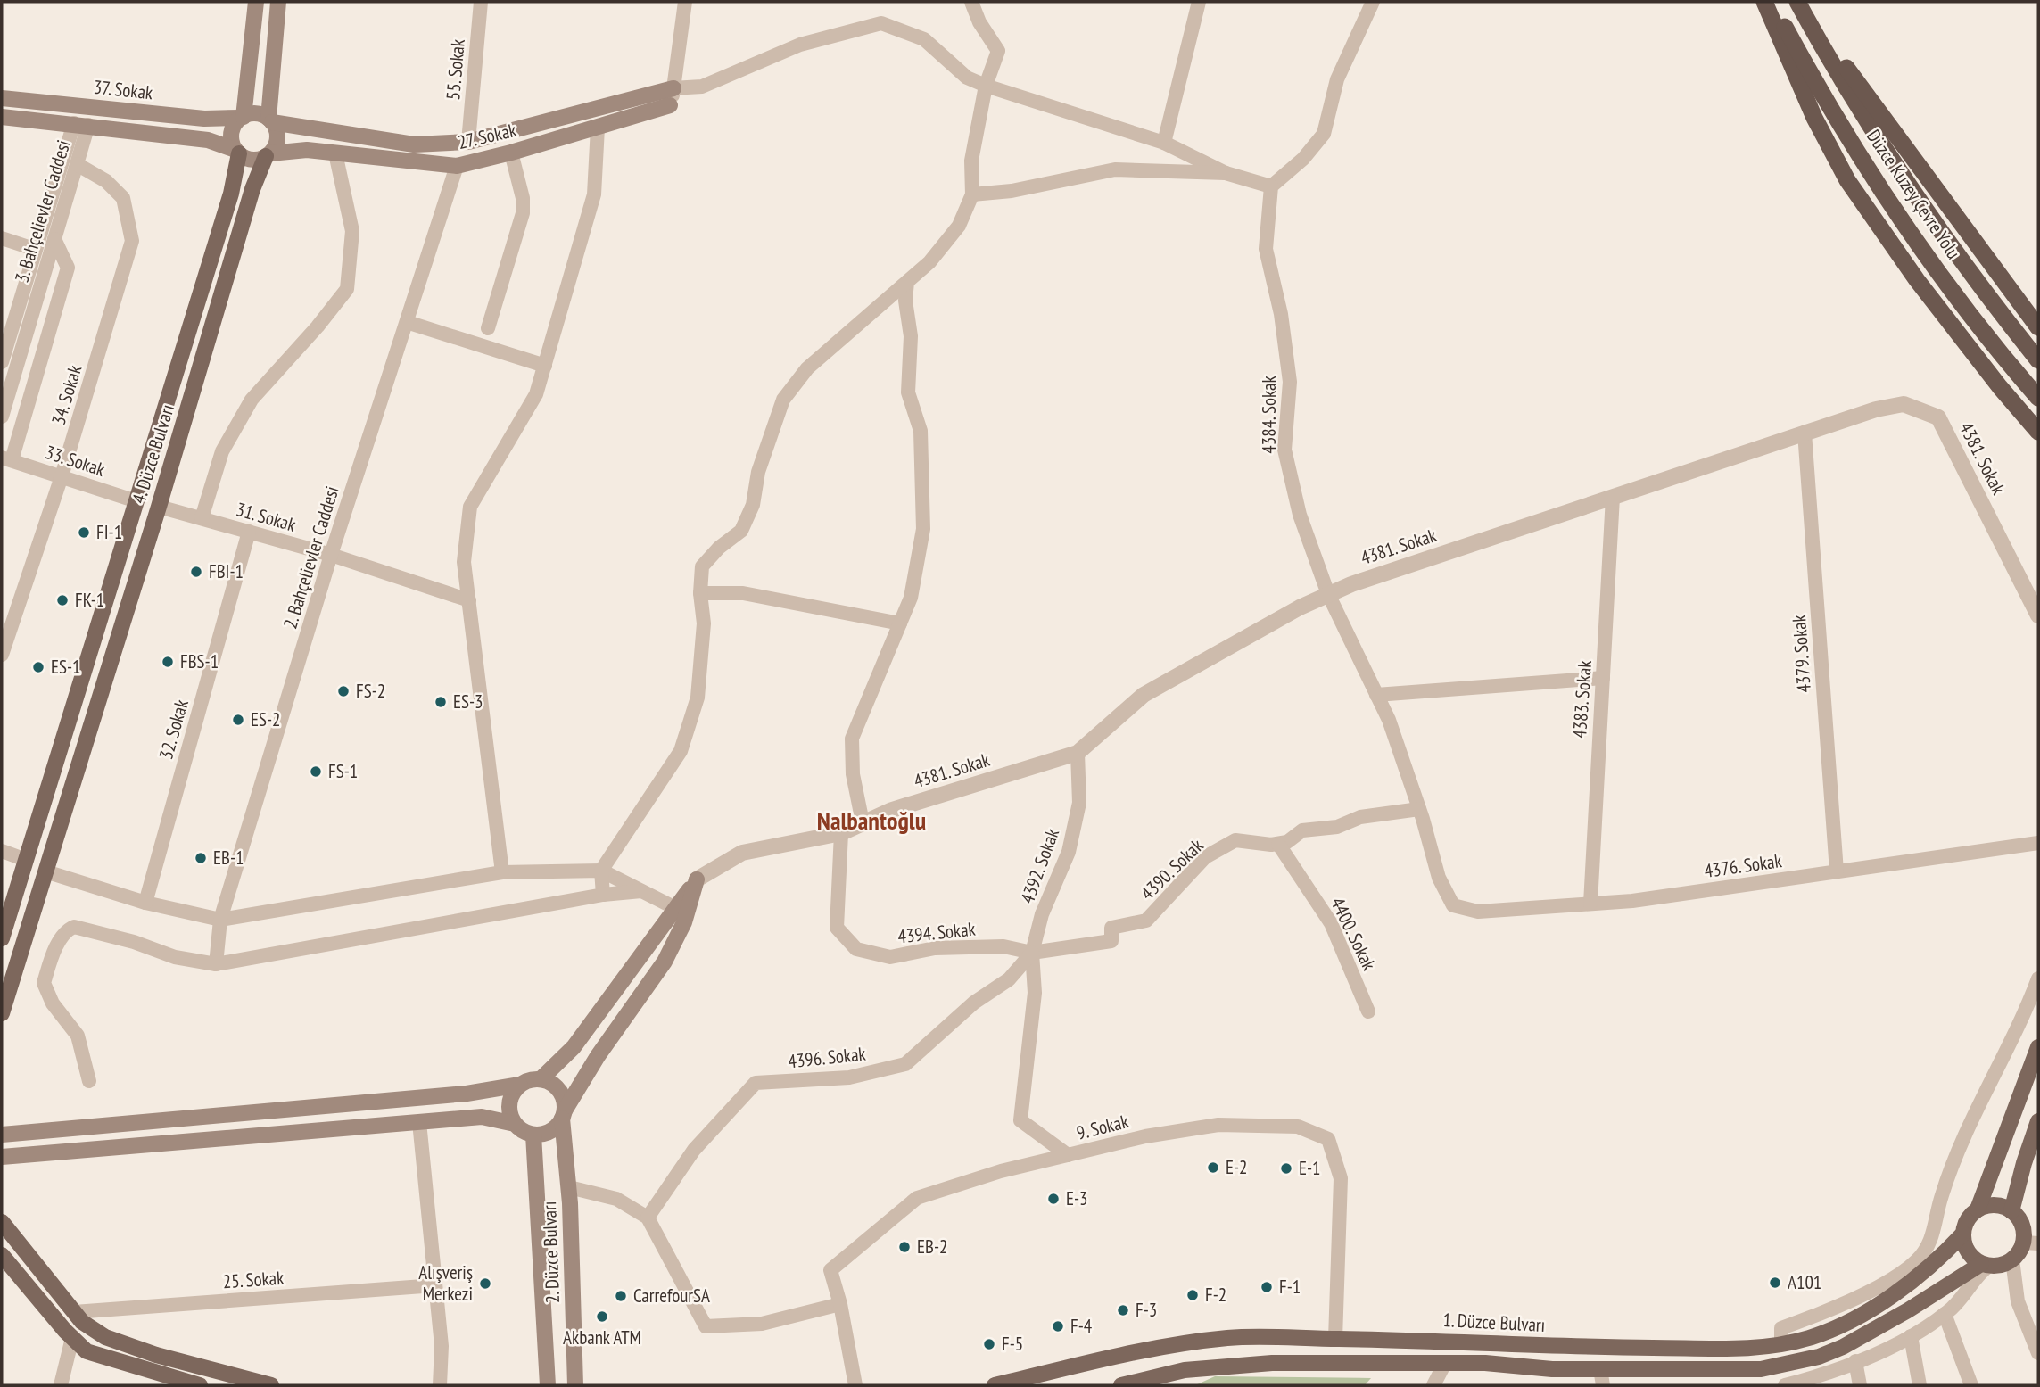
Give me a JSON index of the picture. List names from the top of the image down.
{
  "streets": {
    "highway": ["Düzce Kuzey Çevre Yolu"],
    "main road": [
      "37. Sokak",
      "27. Sokak",
      "4. Düzce Bulvarı",
      "2. Düzce Bulvarı",
      "1. Düzce Bulvarı"
    ],
    "street": [
      "55. Sokak",
      "3. Bahçelievler Caddesi",
      "34. Sokak",
      "4384. Sokak",
      "4381. Sokak",
      "33. Sokak",
      "31. Sokak",
      "2. Bahçelievler Caddesi",
      "4379. Sokak",
      "4383. Sokak",
      "32. Sokak",
      "4392. Sokak",
      "4376. Sokak",
      "4390. Sokak",
      "4394. Sokak",
      "4400. Sokak",
      "4396. Sokak",
      "9. Sokak",
      "25. Sokak"
    ]
  },
  "crossings": [
    ["37. Sokak", "27. Sokak"],
    ["37. Sokak", "4. Düzce Bulvarı"],
    ["27. Sokak", "4. Düzce Bulvarı"],
    ["27. Sokak", "2. Bahçelievler Caddesi"],
    ["3. Bahçelievler Caddesi", "34. Sokak"],
    ["34. Sokak", "33. Sokak"],
    ["4384. Sokak", "4381. Sokak"],
    ["4384. Sokak", "4376. Sokak"],
    ["4. Düzce Bulvarı", "33. Sokak"],
    ["4. Düzce Bulvarı", "31. Sokak"],
    ["4381. Sokak", "4379. Sokak"],
    ["4381. Sokak", "4383. Sokak"],
    ["4381. Sokak", "4392. Sokak"],
    ["4381. Sokak", "4394. Sokak"],
    ["31. Sokak", "2. Bahçelievler Caddesi"],
    ["31. Sokak", "32. Sokak"],
    ["4379. Sokak", "4376. Sokak"],
    ["4383. Sokak", "4376. Sokak"],
    ["4392. Sokak", "4390. Sokak"],
    ["4392. Sokak", "4394. Sokak"],
    ["4392. Sokak", "4396. Sokak"],
    ["4390. Sokak", "4394. Sokak"],
    ["4390. Sokak", "4400. Sokak"],
    ["4390. Sokak", "4396. Sokak"],
    ["4394. Sokak", "4396. Sokak"],
    ["9. Sokak", "1. Düzce Bulvarı"]
  ],
  "districts": ["Nalbantoğlu"],
  "places": [
    "FI-1",
    "FBI-1",
    "FK-1",
    "FBS-1",
    "ES-1",
    "FS-2",
    "ES-3",
    "ES-2",
    "FS-1",
    "EB-1",
    "E-2",
    "E-1",
    "E-3",
    "EB-2",
    "A101",
    "Alışveriş Merkezi",
    "F-1",
    "F-2",
    "CarrefourSA",
    "F-3",
    "Akbank ATM",
    "F-4",
    "F-5"
  ]
}
